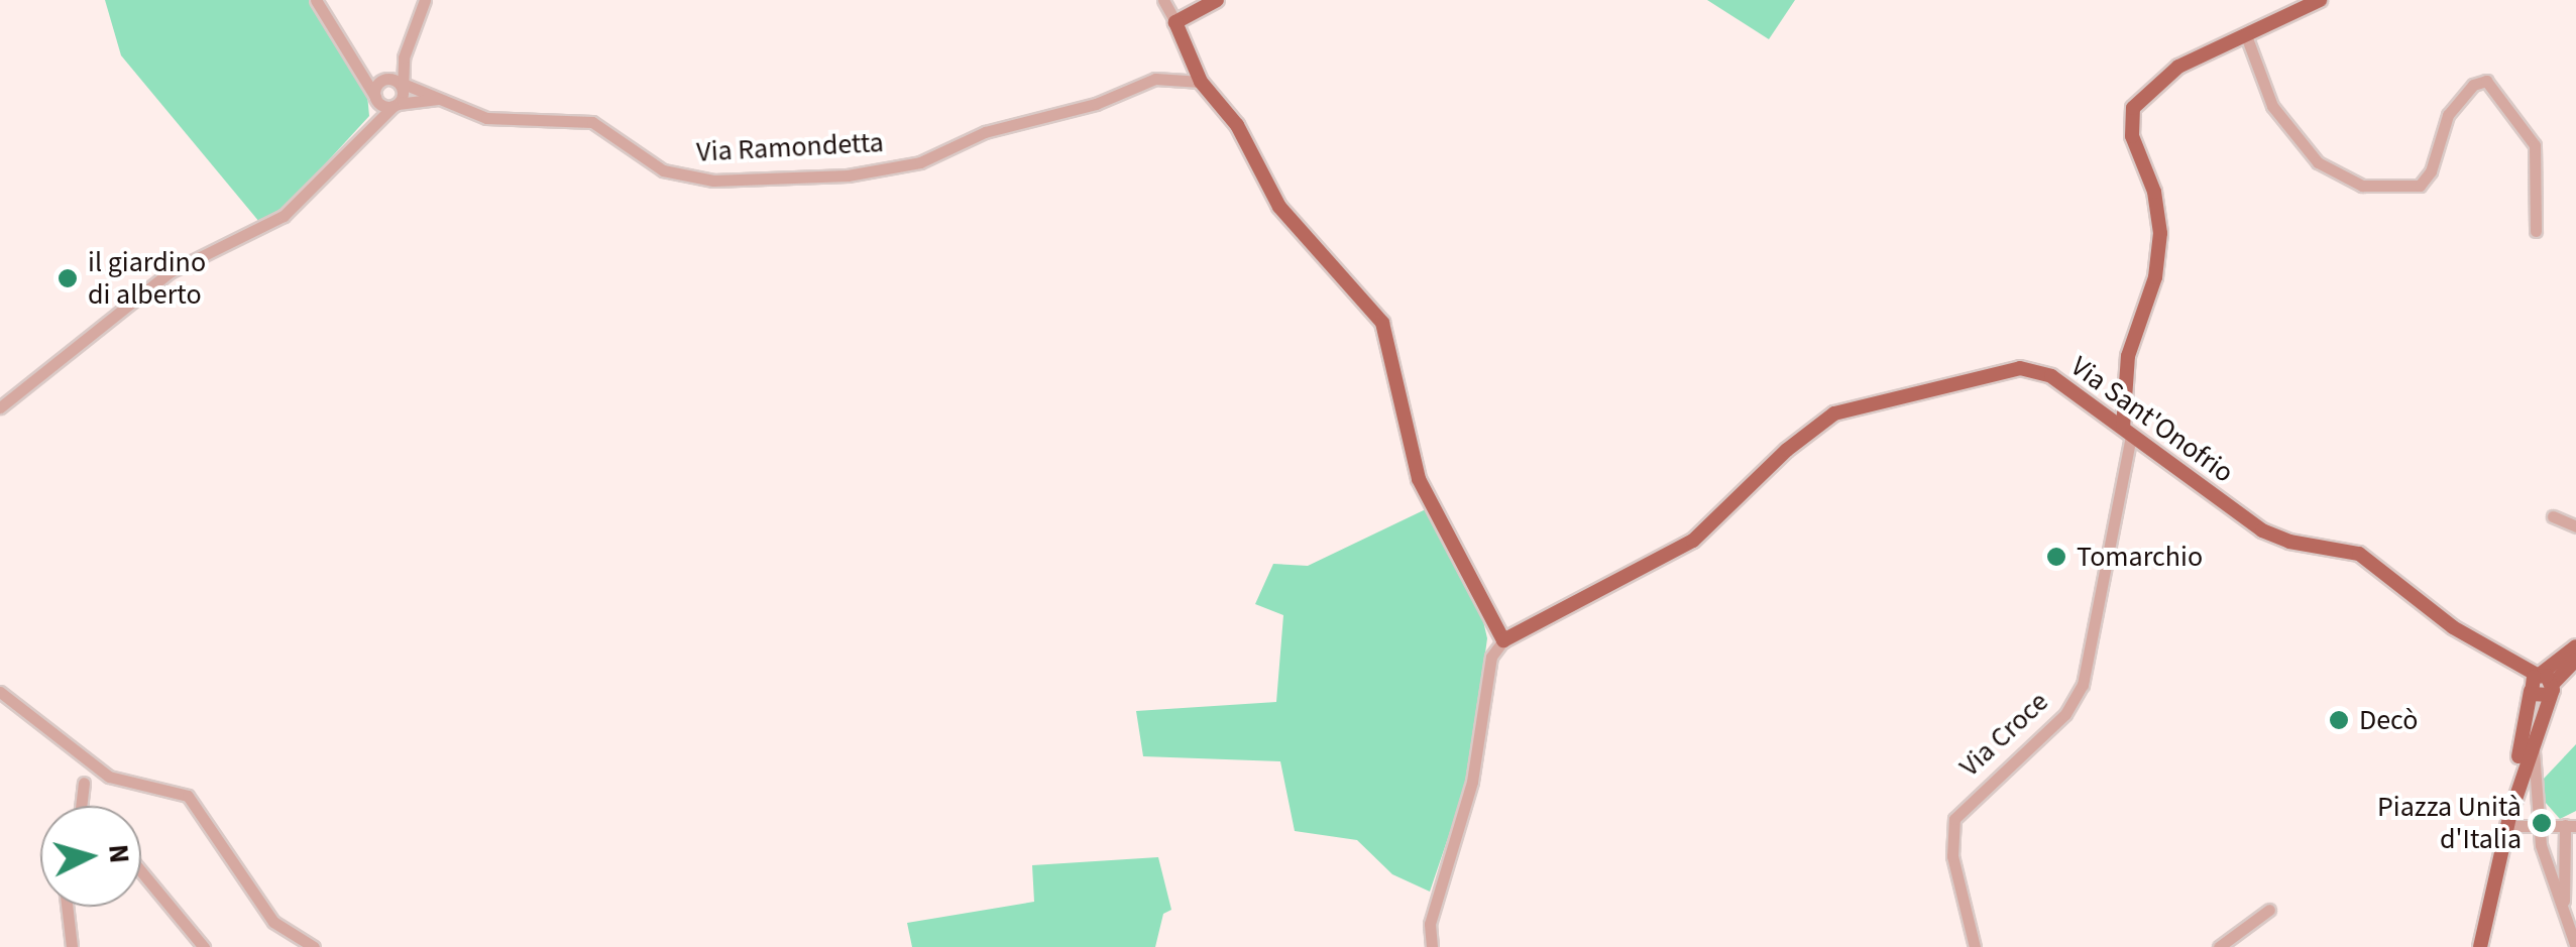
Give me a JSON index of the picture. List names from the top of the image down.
{
  "streets": {
    "main road": ["Via Sant'Onofrio"],
    "street": ["Via Ramondetta", "Via Croce"]
  },
  "crossings": [
    ["Via Sant'Onofrio", "Via Croce"]
  ],
  "places": [
    "il giardino di alberto",
    "Tomarchio",
    "Decò",
    "Piazza Unità d'Italia"
  ],
  "north": "right"
}
